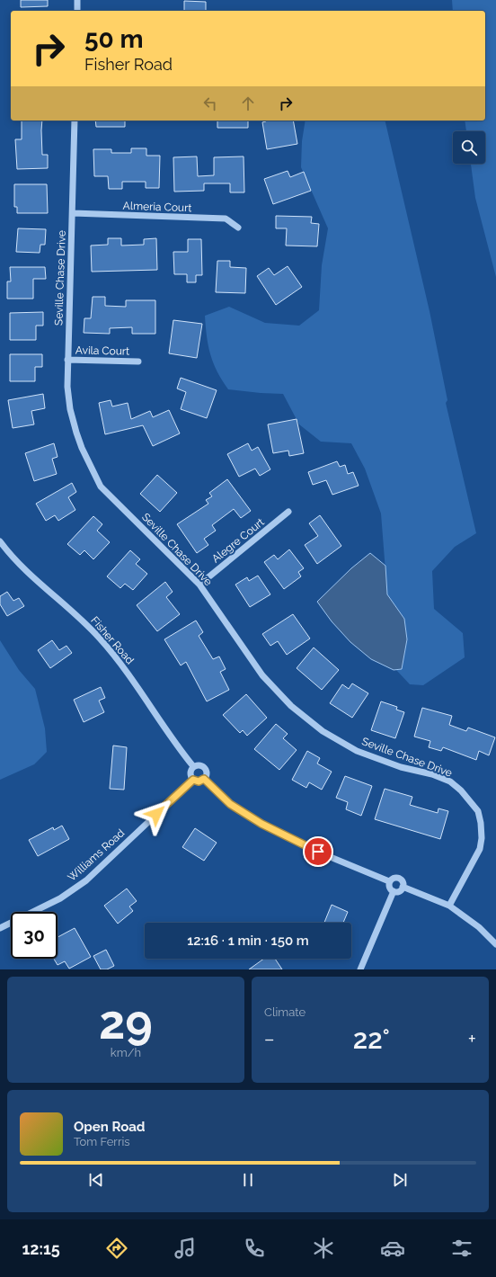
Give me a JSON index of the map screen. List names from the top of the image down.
{
  "streets": {
    "street": [
      "Almeria Court",
      "Seville Chase Drive",
      "Avila Court",
      "Alegre Court",
      "Fisher Road",
      "Williams Road"
    ]
  },
  "crossings": [
    ["Almeria Court", "Seville Chase Drive"],
    ["Seville Chase Drive", "Avila Court"],
    ["Seville Chase Drive", "Alegre Court"],
    ["Seville Chase Drive", "Fisher Road"],
    ["Fisher Road", "Williams Road"]
  ],
  "page": {
    "turn": ["50 m", "Fisher Road"],
    "limit": "30",
    "trip": "12:16 · 1 min · 150 m",
    "tile": [
      ["29", "km/h"],
      "Climate"
    ],
    "heat": ["−", "22°", "+"],
    "song": ["Open Road", "Tom Ferris"],
    "tabs": "12:15"
  }
}
